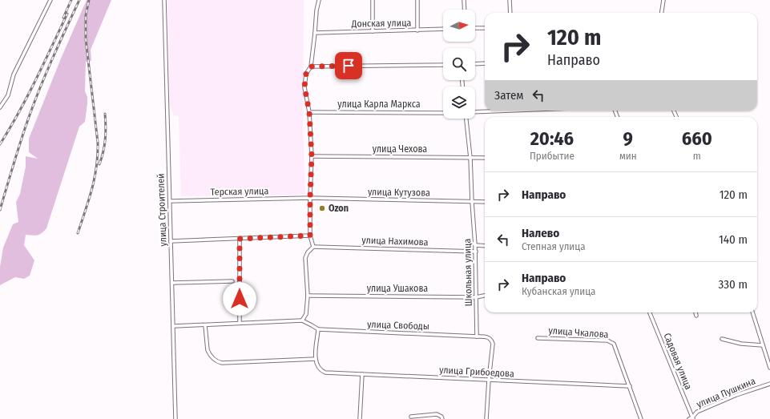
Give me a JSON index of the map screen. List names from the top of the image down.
{
  "streets": {
    "street": [
      "Донская улица",
      "улица Карла Маркса",
      "улица Чехова",
      "Терская улица",
      "улица Кутузова",
      "улица Строителей",
      "улица Нахимова",
      "Школьная улица",
      "улица Ушакова",
      "улица Свободы",
      "улица Чкалова",
      "Садовая улица",
      "улица Грибоедова",
      "улица Пушкина"
    ]
  },
  "crossings": [
    ["улица Чехова", "Школьная улица"],
    ["Терская улица", "улица Кутузова"],
    ["Терская улица", "улица Строителей"],
    ["улица Кутузова", "Школьная улица"],
    ["улица Нахимова", "Школьная улица"],
    ["Школьная улица", "улица Ушакова"],
    ["Школьная улица", "улица Свободы"],
    ["улица Чкалова", "улица Грибоедова"],
    ["Садовая улица", "улица Пушкина"]
  ],
  "places": ["Ozon"],
  "north": "right",
  "page": {
    "turn": ["120 m", "Направо"],
    "then": "Затем",
    "eta": [
      "20:46",
      "Прибытие",
      "9",
      "мин",
      "660",
      "m"
    ],
    "list": [
      {
        "name": "Направо",
        "value": "120 m"
      },
      {
        "name": "Налево",
        "note": "Степная улица",
        "value": "140 m"
      },
      {
        "name": "Направо",
        "note": "Кубанская улица",
        "value": "330 m"
      }
    ]
  }
}
